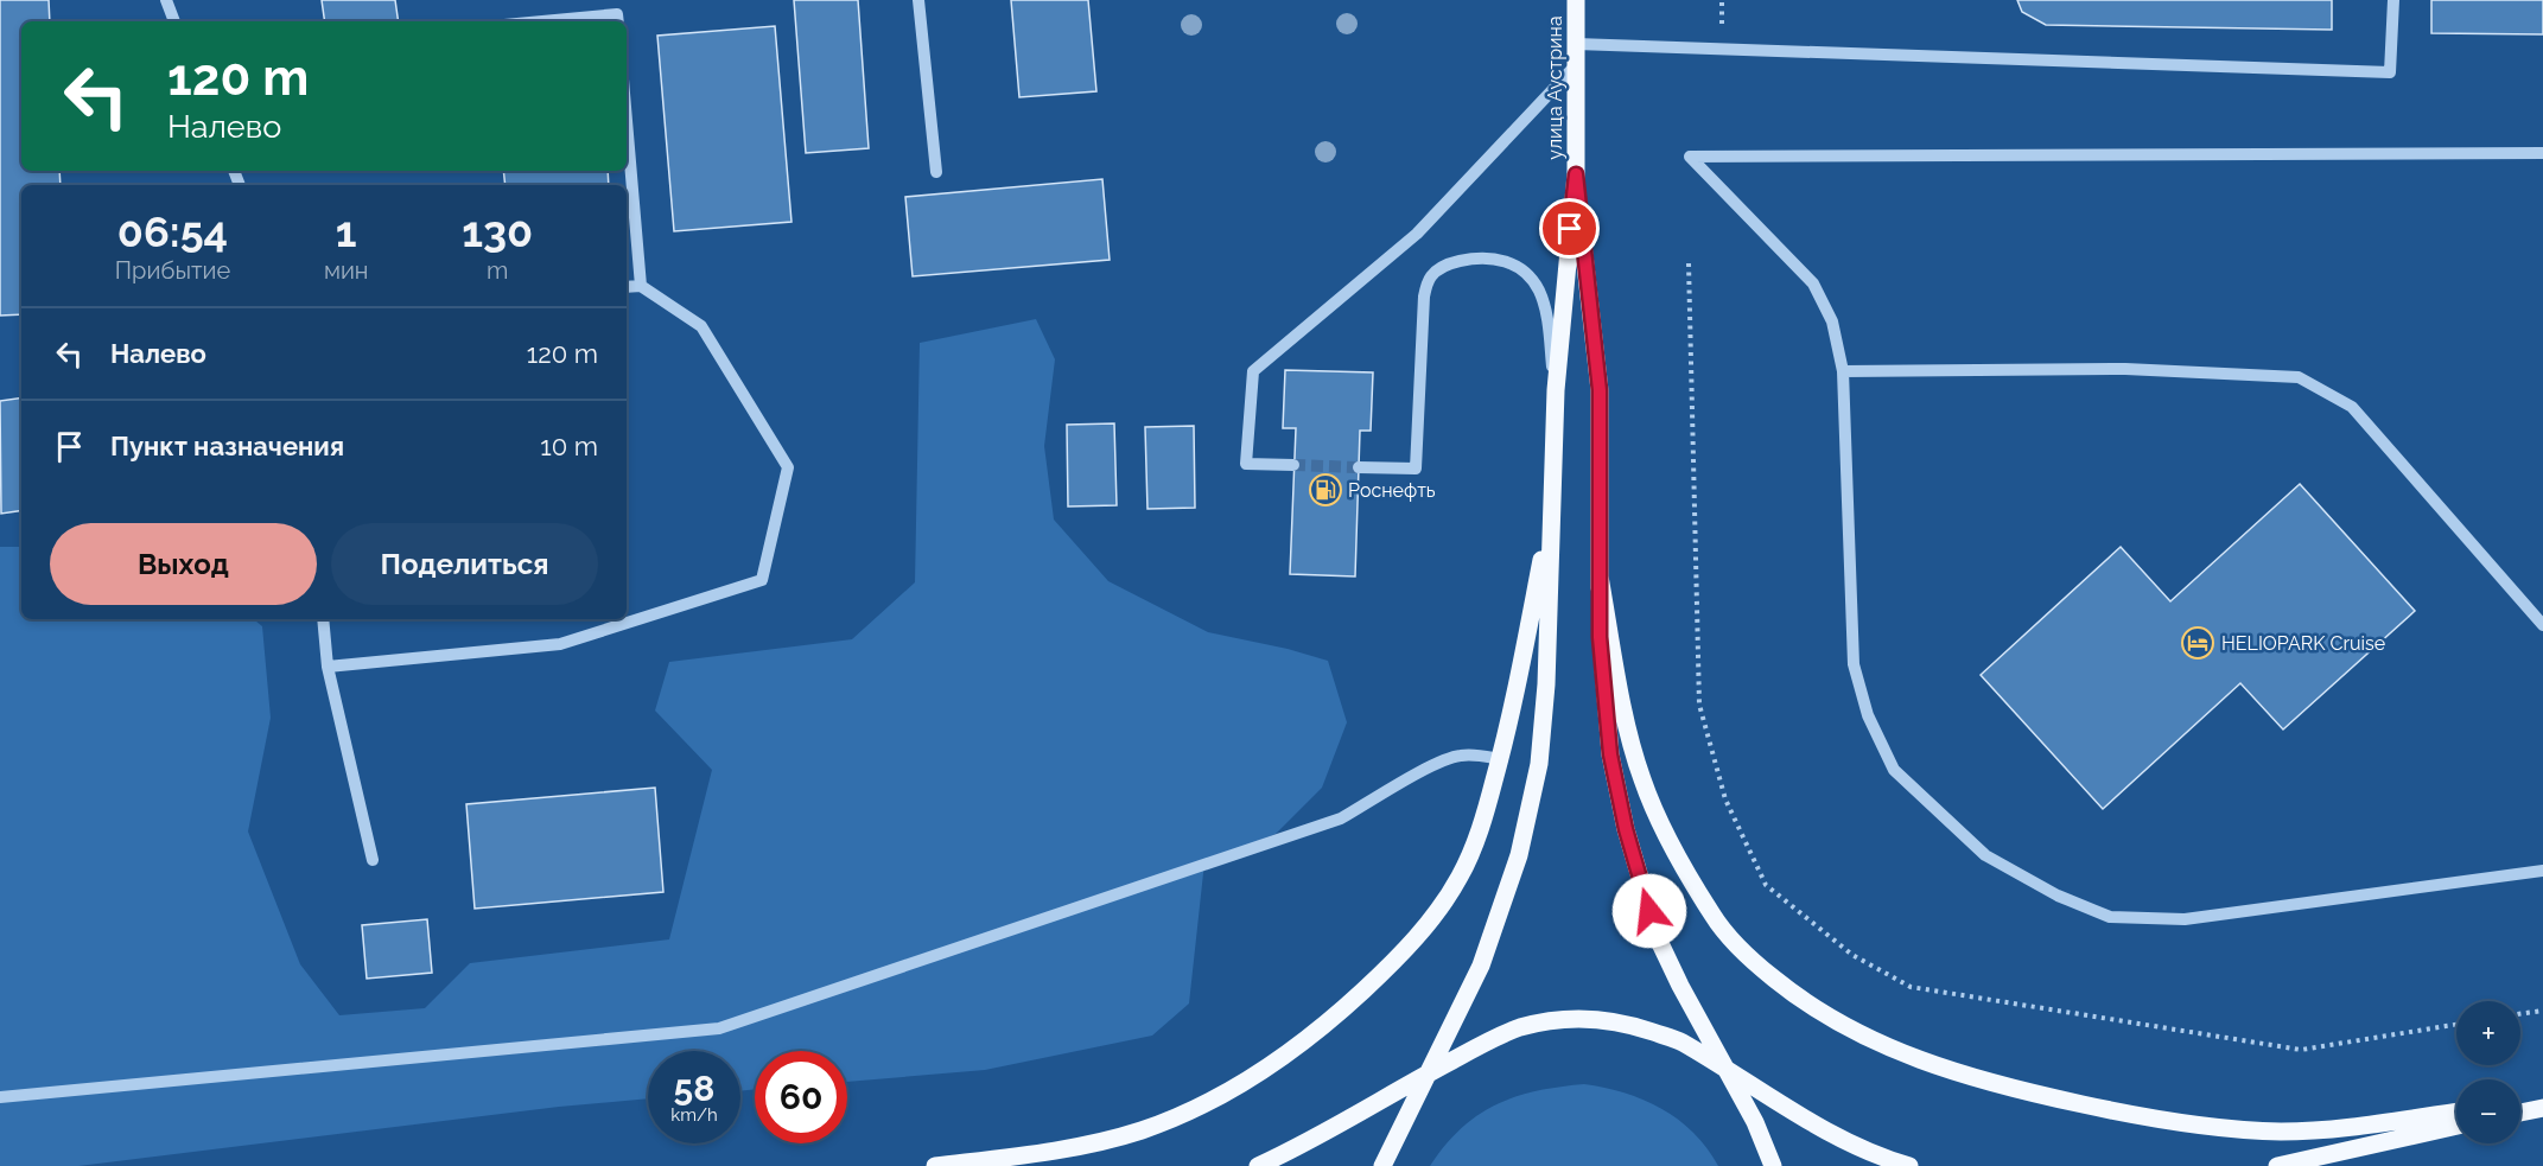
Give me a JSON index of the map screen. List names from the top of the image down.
{
  "streets": {
    "main road": ["улица Аустрина"]
  },
  "places": {
    "fuel station": ["Роснефть"],
    "hotel": ["HELIOPARK Cruise"]
  },
  "page": {
    "turn": ["120 m", "Налево"],
    "eta": [
      "06:54",
      "Прибытие",
      "1",
      "мин",
      "130",
      "m"
    ],
    "list": [
      {
        "name": "Налево",
        "value": "120 m"
      },
      {
        "name": "Пункт назначения",
        "value": "10 m"
      }
    ],
    "buttons": ["Выход", "Поделиться"],
    "map_buttons": ["+", "−"],
    "speed": "58 km/h",
    "limit": "60"
  }
}
